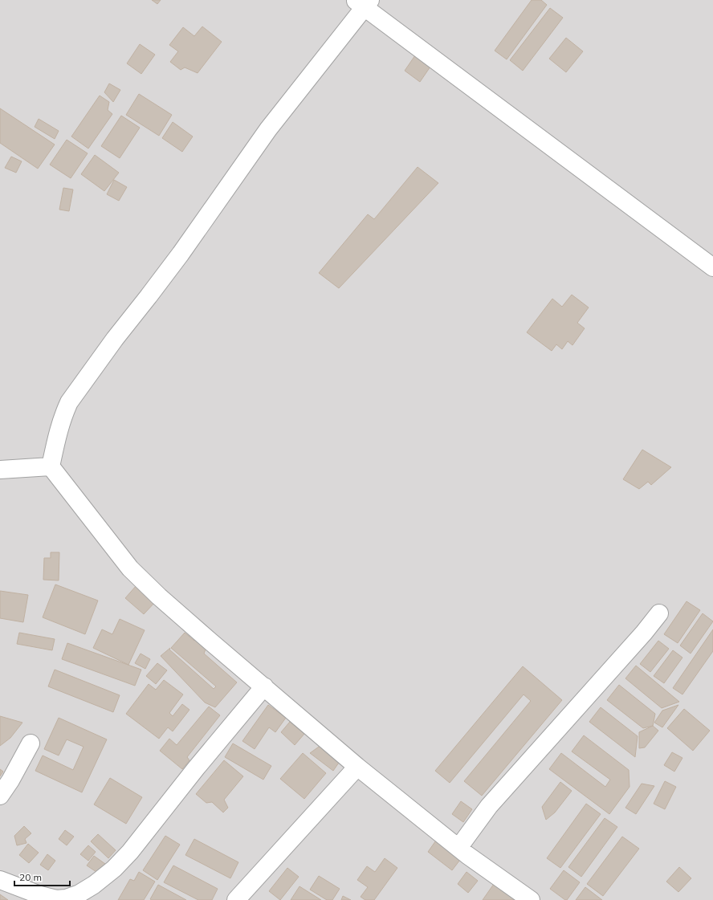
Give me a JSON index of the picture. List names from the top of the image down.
{
  "scale_bar": "20 m"
}
